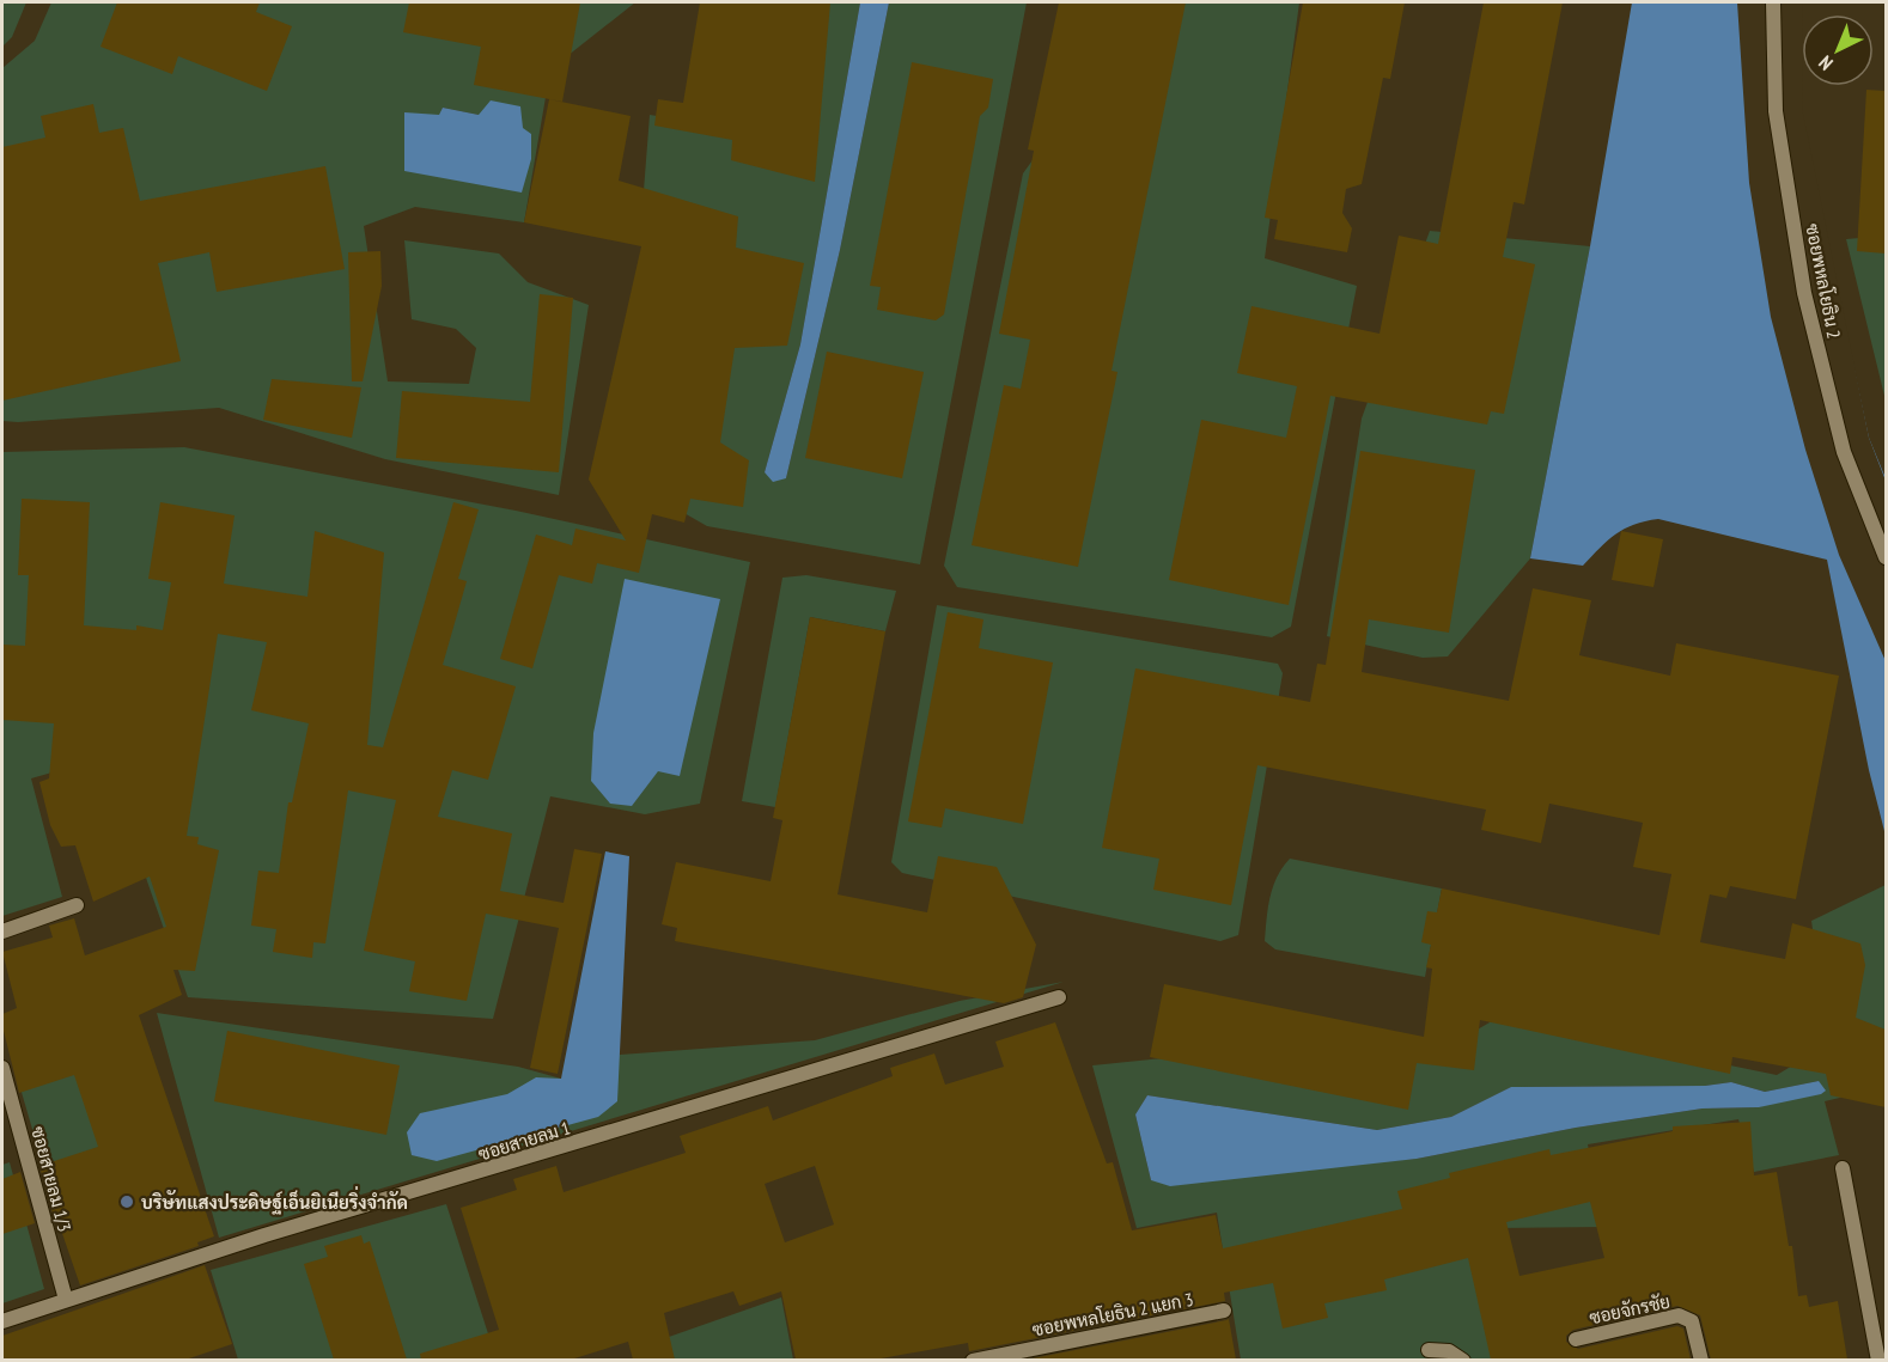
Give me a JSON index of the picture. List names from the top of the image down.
{
  "streets": {
    "street": [
      "ซอยพหลโยธิน 2",
      "ซอยสายลม 1",
      "ซอยสายลม 1/3",
      "ซอยจักรชัย",
      "ซอยพหลโยธิน 2 แยก 3"
    ]
  },
  "crossings": [
    ["ซอยสายลม 1", "ซอยสายลม 1/3"]
  ],
  "places": ["บริษัทแสงประดิษฐ์เอ็นยิเนียริ่งจำกัด"],
  "north": "bottom left"
}
